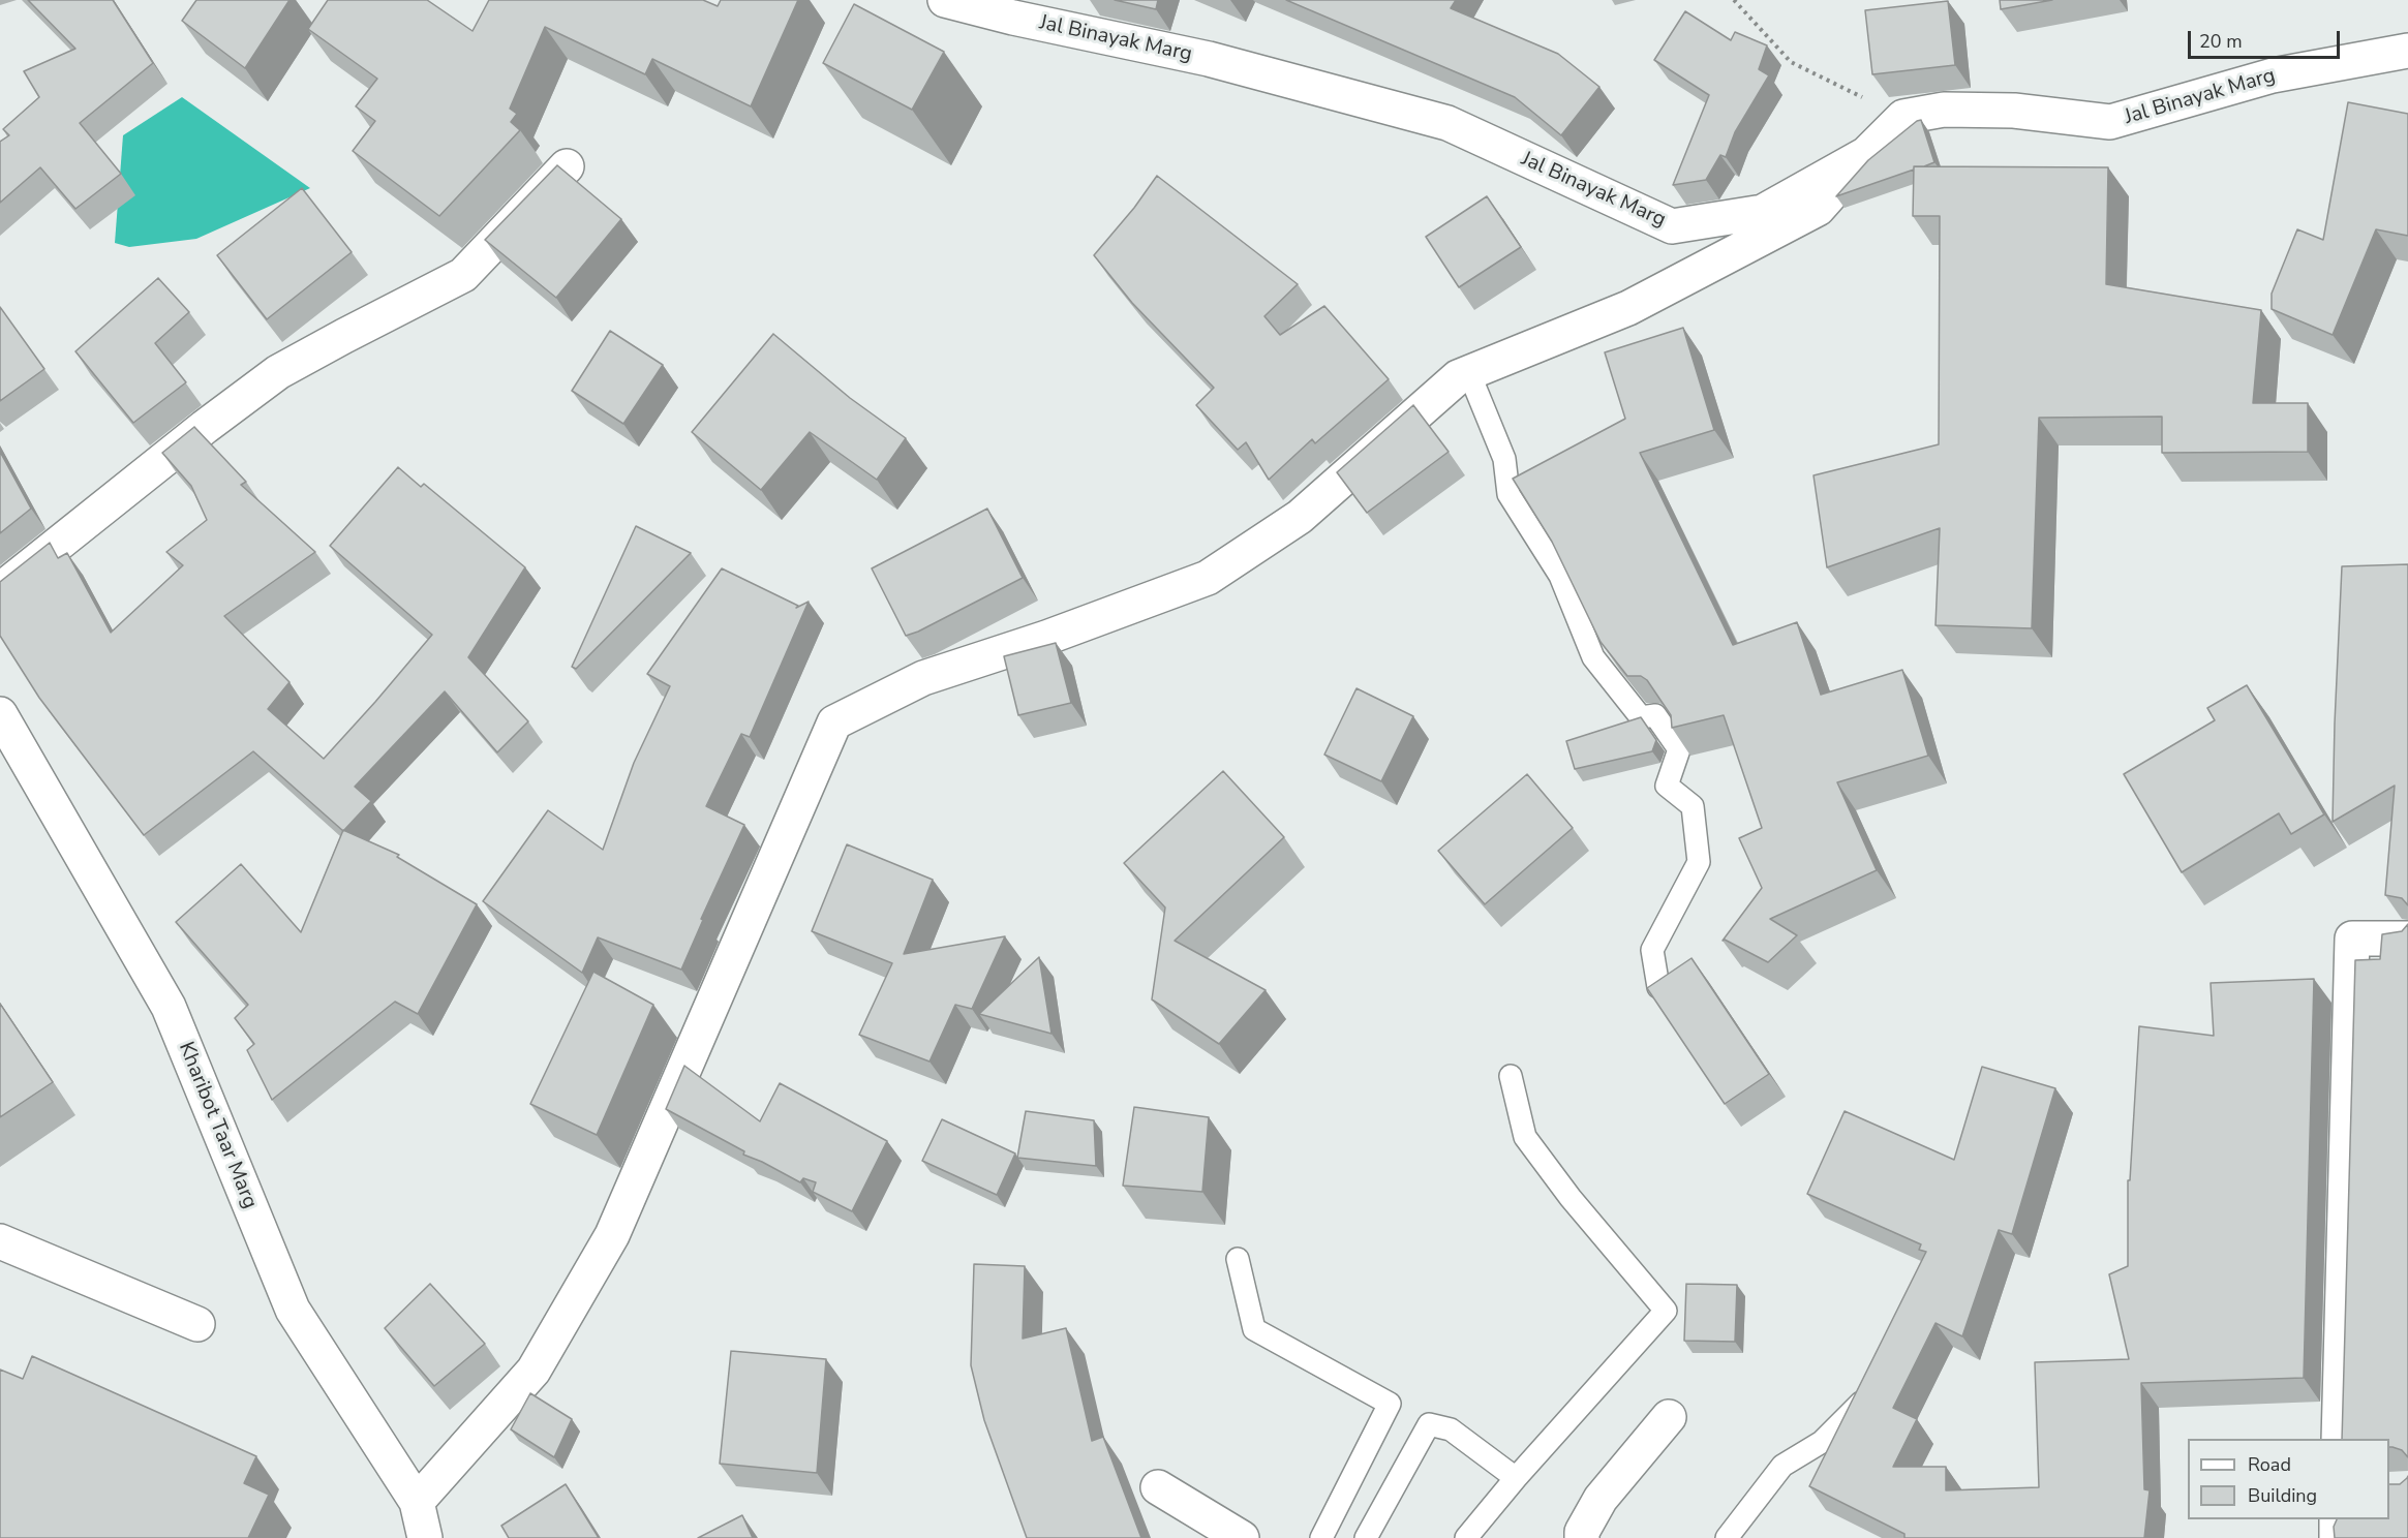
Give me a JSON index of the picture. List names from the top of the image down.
{
  "streets": {
    "street": ["Jal Binayak Marg", "Kharibot Taar Marg"]
  },
  "legend": ["Road", "Building"],
  "scale_bar": "20 m"
}
